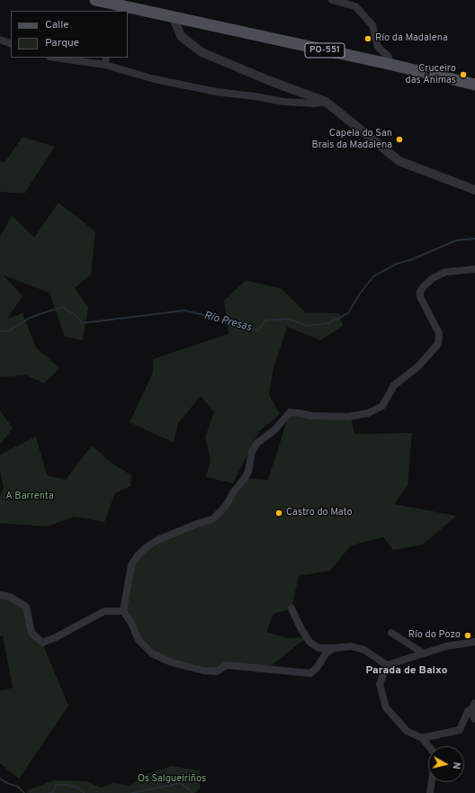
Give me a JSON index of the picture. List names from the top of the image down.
{
  "streets": {
    "main road": ["PO-551"]
  },
  "districts": ["Parada de Baixo"],
  "water": ["Río Presas"],
  "parks": ["A Barrenta", "Os Salgueiriños"],
  "places": [
    "Río da Madalena",
    "Cruceiro das Ánimas",
    "Capela do San Brais da Madalena",
    "Castro do Mato",
    "Río do Pozo"
  ],
  "legend": ["Calle", "Parque"],
  "north": "right"
}
